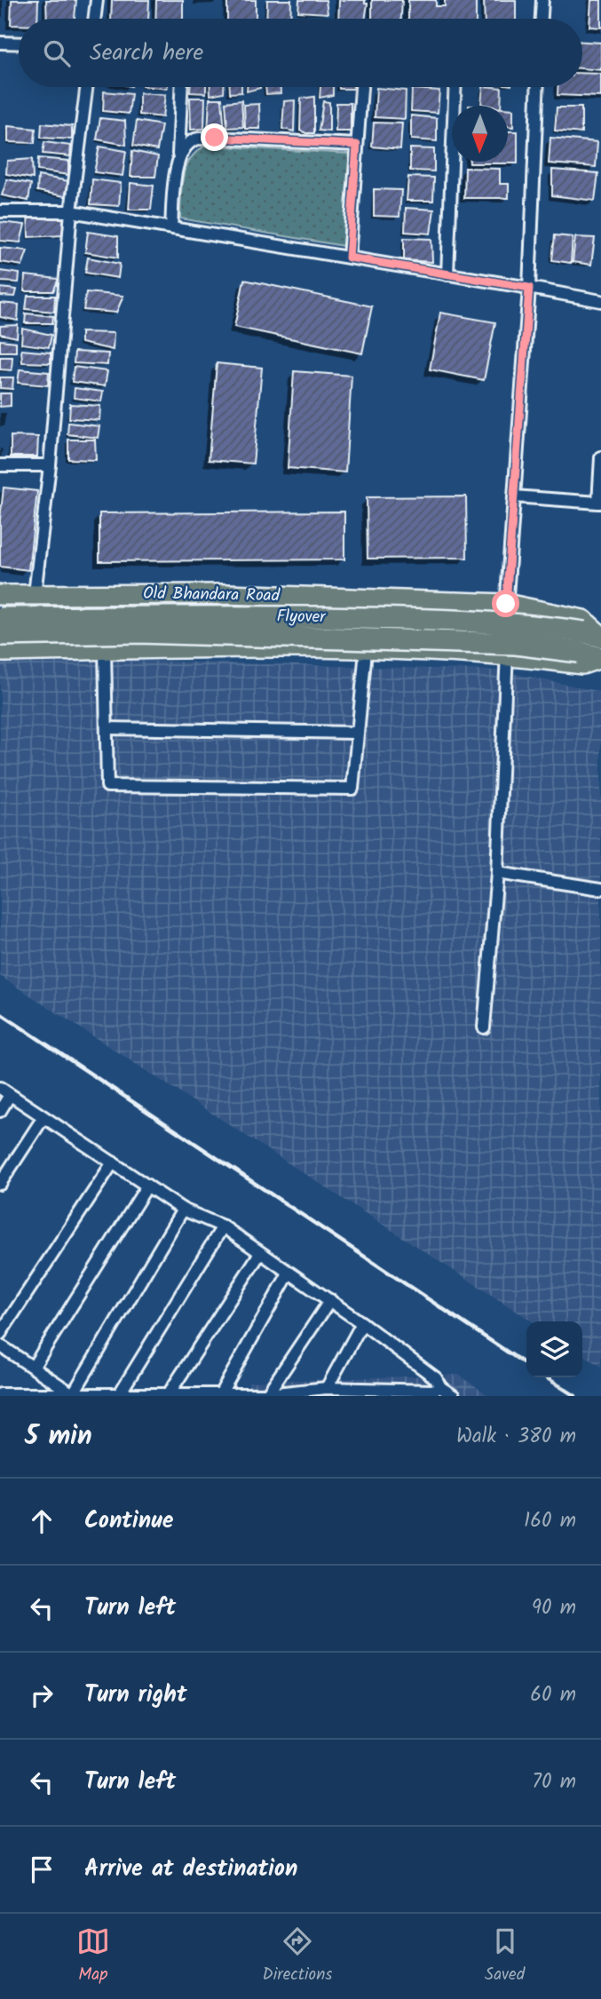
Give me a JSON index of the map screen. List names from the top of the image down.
{
  "streets": {
    "highway": ["Flyover"],
    "main road": ["Old Bhandara Road"]
  },
  "crossings": [
    ["Old Bhandara Road", "Flyover"]
  ],
  "north": "bottom",
  "page": {
    "search": "Search here",
    "heading": ["5 min", "Walk · 380 m"],
    "list": [
      ["Continue", "160 m"],
      ["Turn left", "90 m"],
      ["Turn right", "60 m"],
      ["Turn left", "70 m"],
      "Arrive at destination"
    ],
    "nav": ["Map", "Directions", "Saved"]
  }
}
